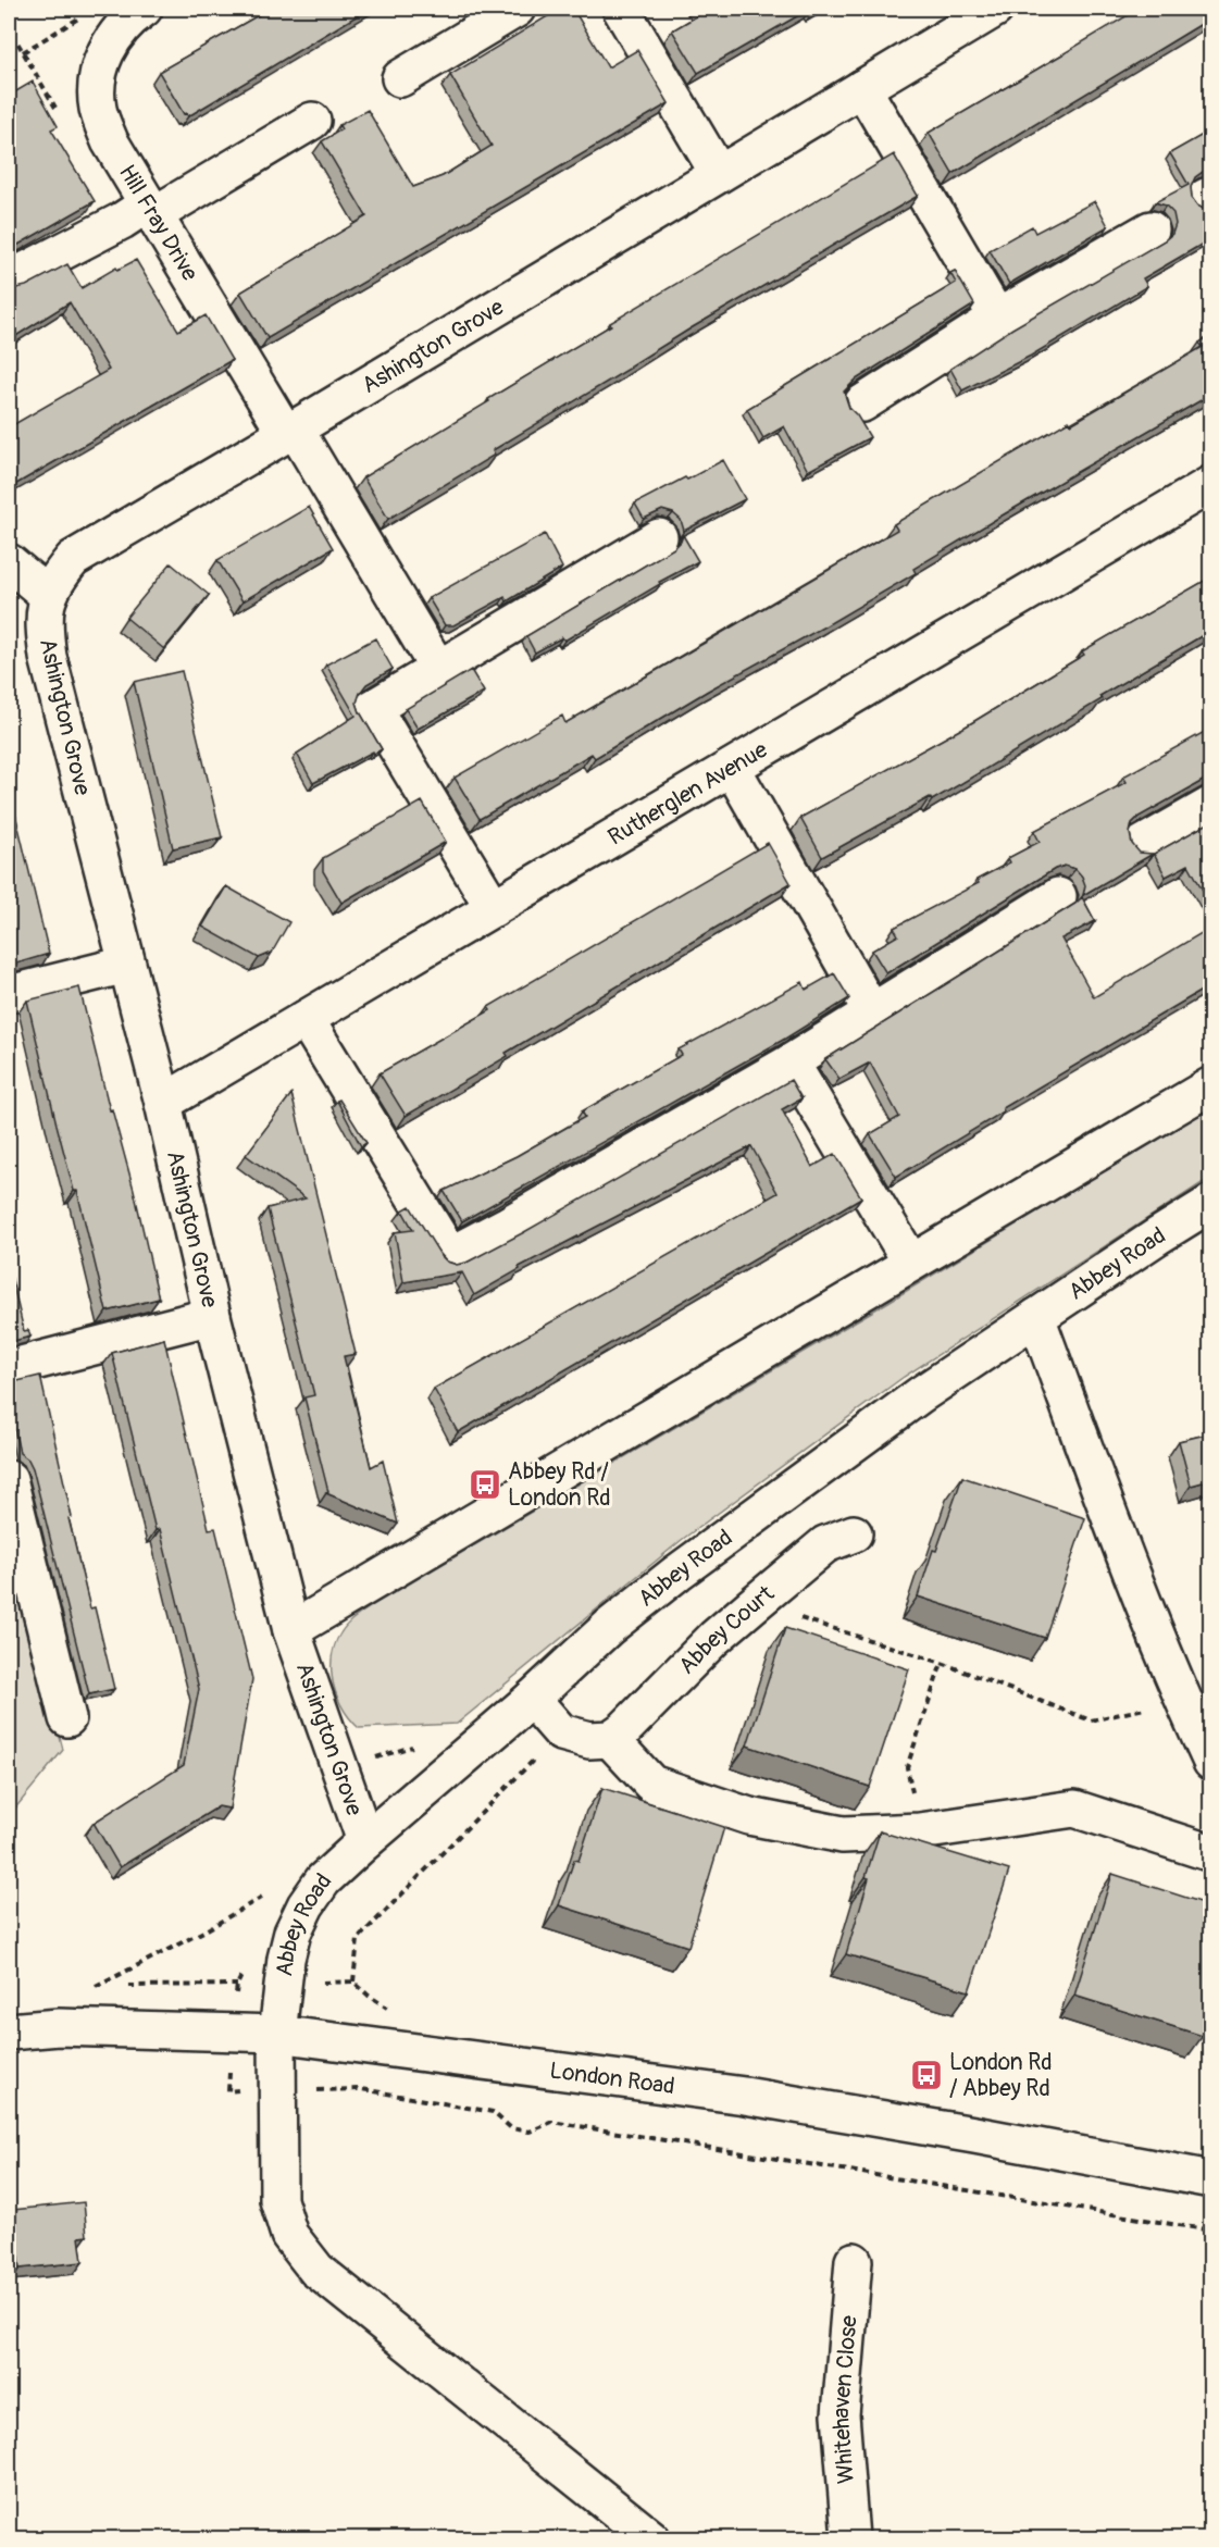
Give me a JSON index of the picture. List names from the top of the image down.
{
  "streets": {
    "street": [
      "Hill Fray Drive",
      "Ashington Grove",
      "Rutherglen Avenue",
      "Abbey Road",
      "Abbey Court",
      "London Road",
      "Whitehaven Close"
    ]
  },
  "crossings": [
    ["Hill Fray Drive", "Ashington Grove"],
    ["Ashington Grove", "Rutherglen Avenue"],
    ["Ashington Grove", "Abbey Road"],
    ["Abbey Road", "London Road"]
  ],
  "places": {
    "bus stop": ["Abbey Rd / London Rd", "London Rd / Abbey Rd"]
  }
}
